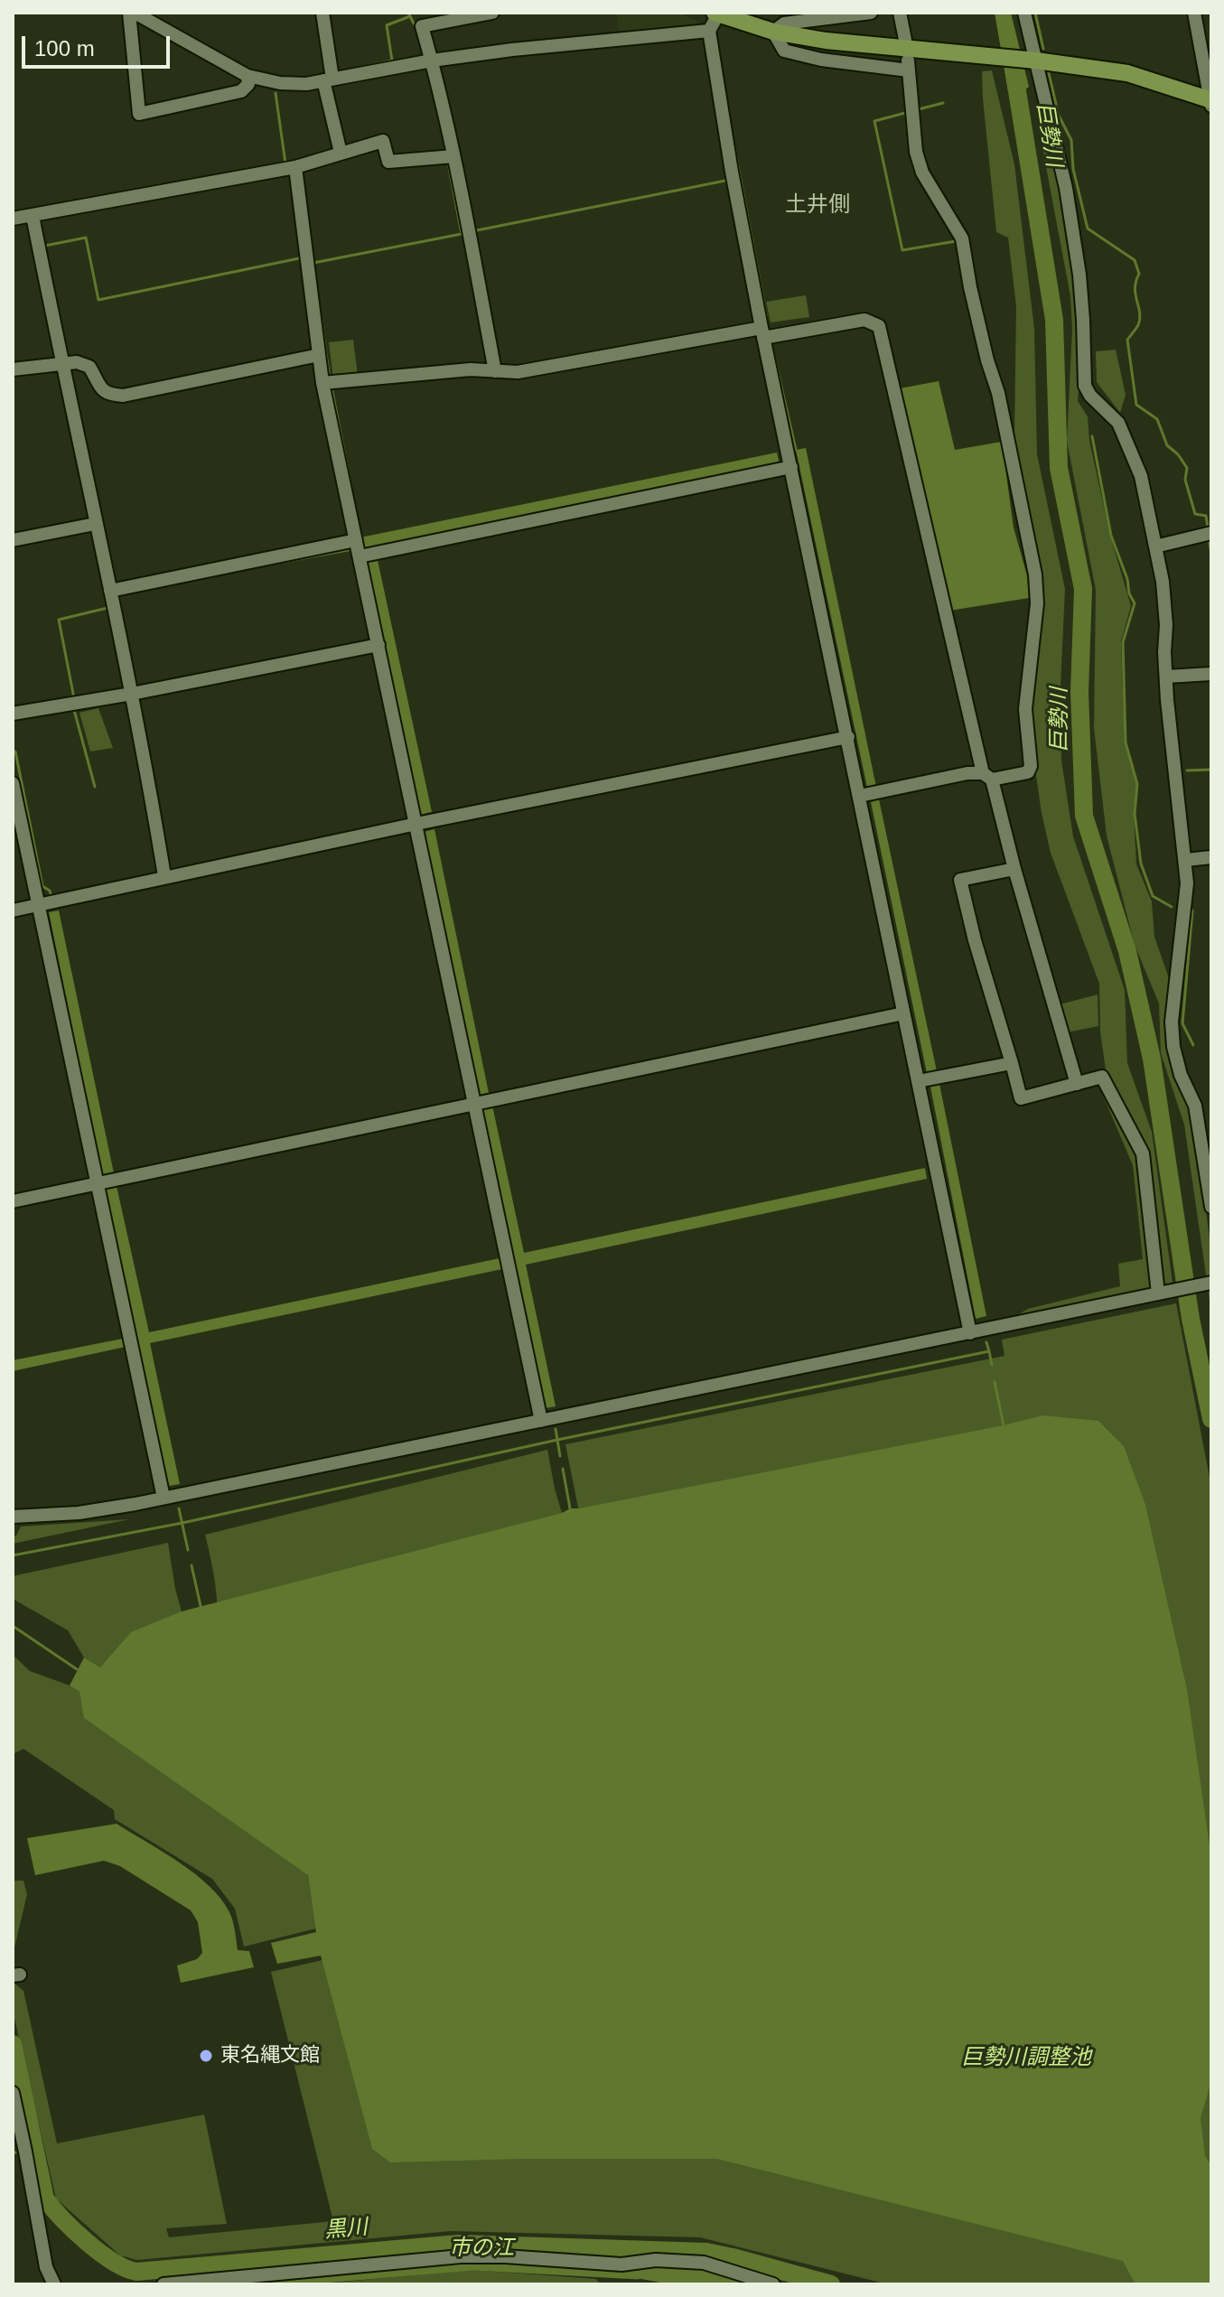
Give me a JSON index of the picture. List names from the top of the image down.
{
  "districts": ["土井側"],
  "water": [
    "巨勢川",
    "巨勢川調整池",
    "黒川",
    "市の江"
  ],
  "places": ["東名縄文館"],
  "scale_bar": "100 m"
}
